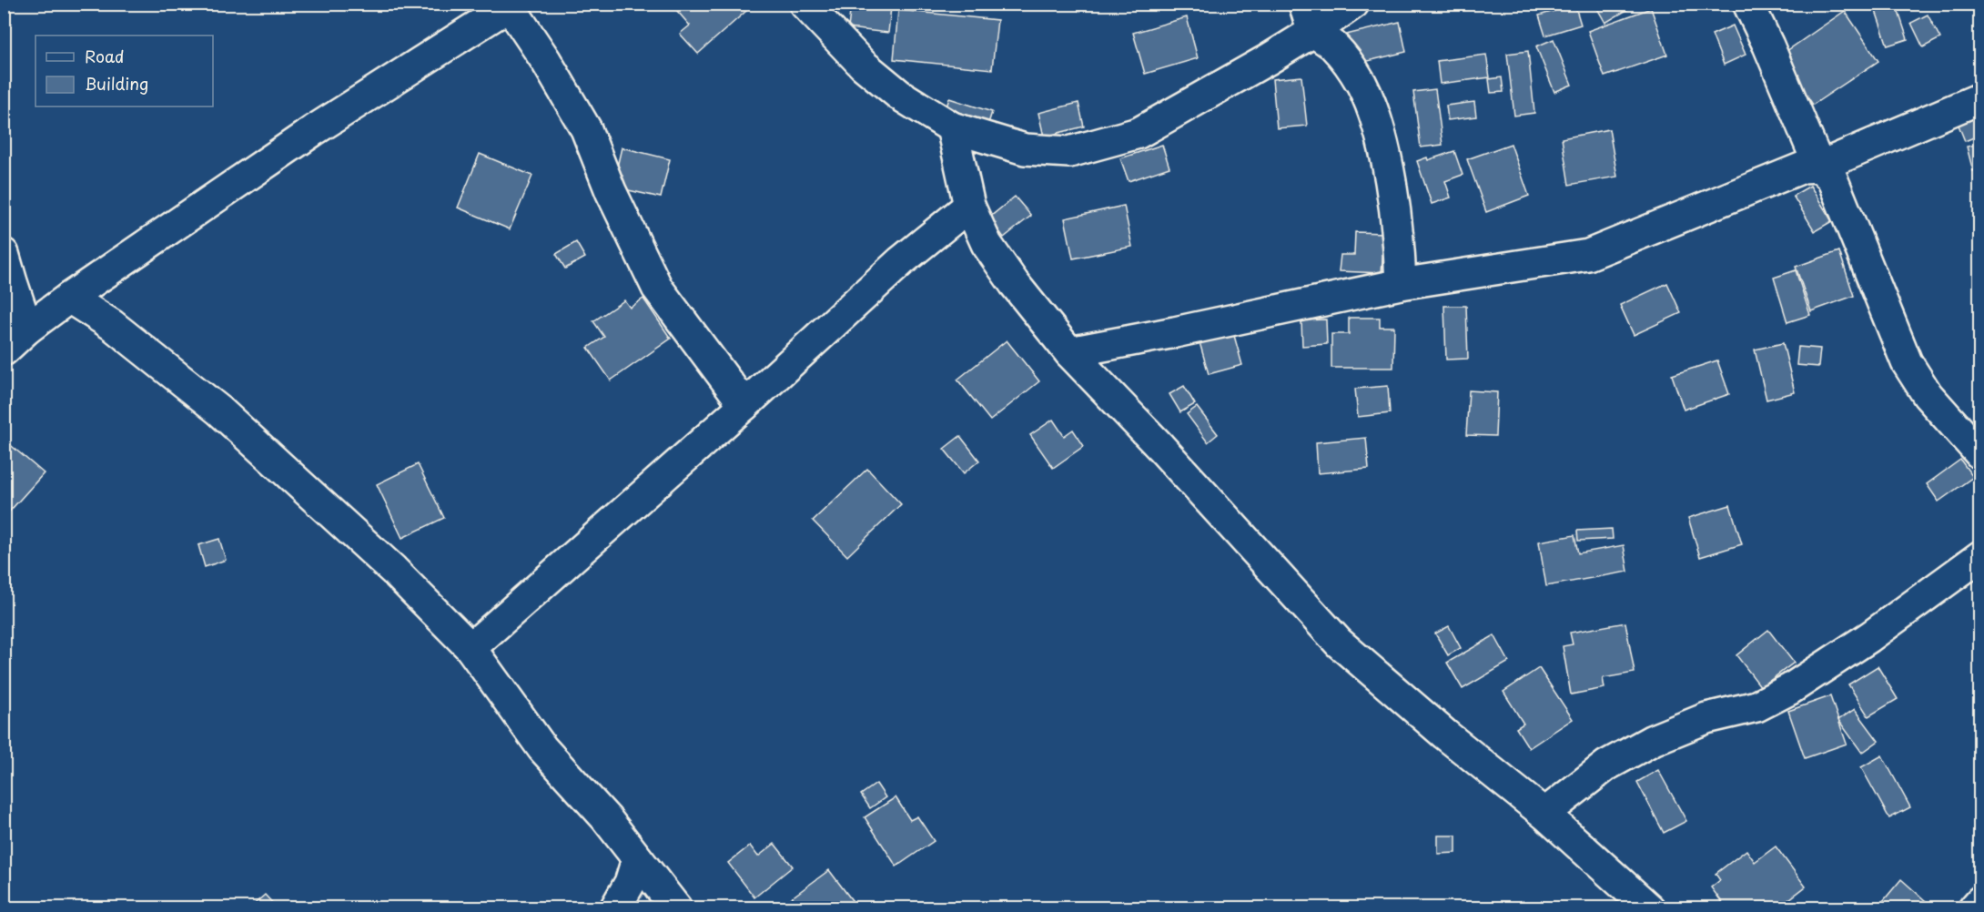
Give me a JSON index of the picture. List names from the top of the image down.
{
  "legend": ["Road", "Building"]
}
